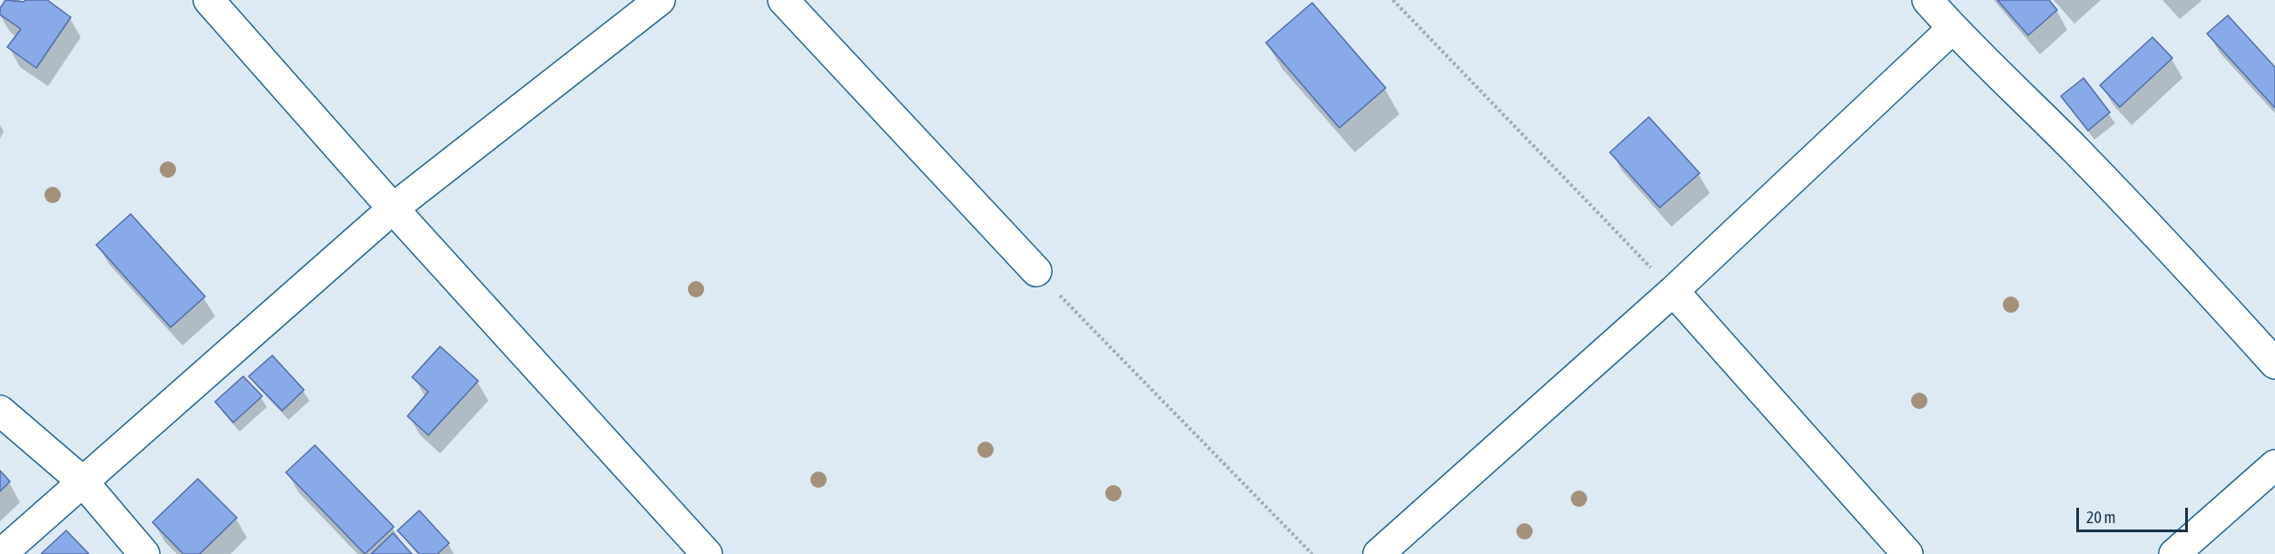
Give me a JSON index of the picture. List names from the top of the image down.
{
  "scale_bar": "20 m"
}
